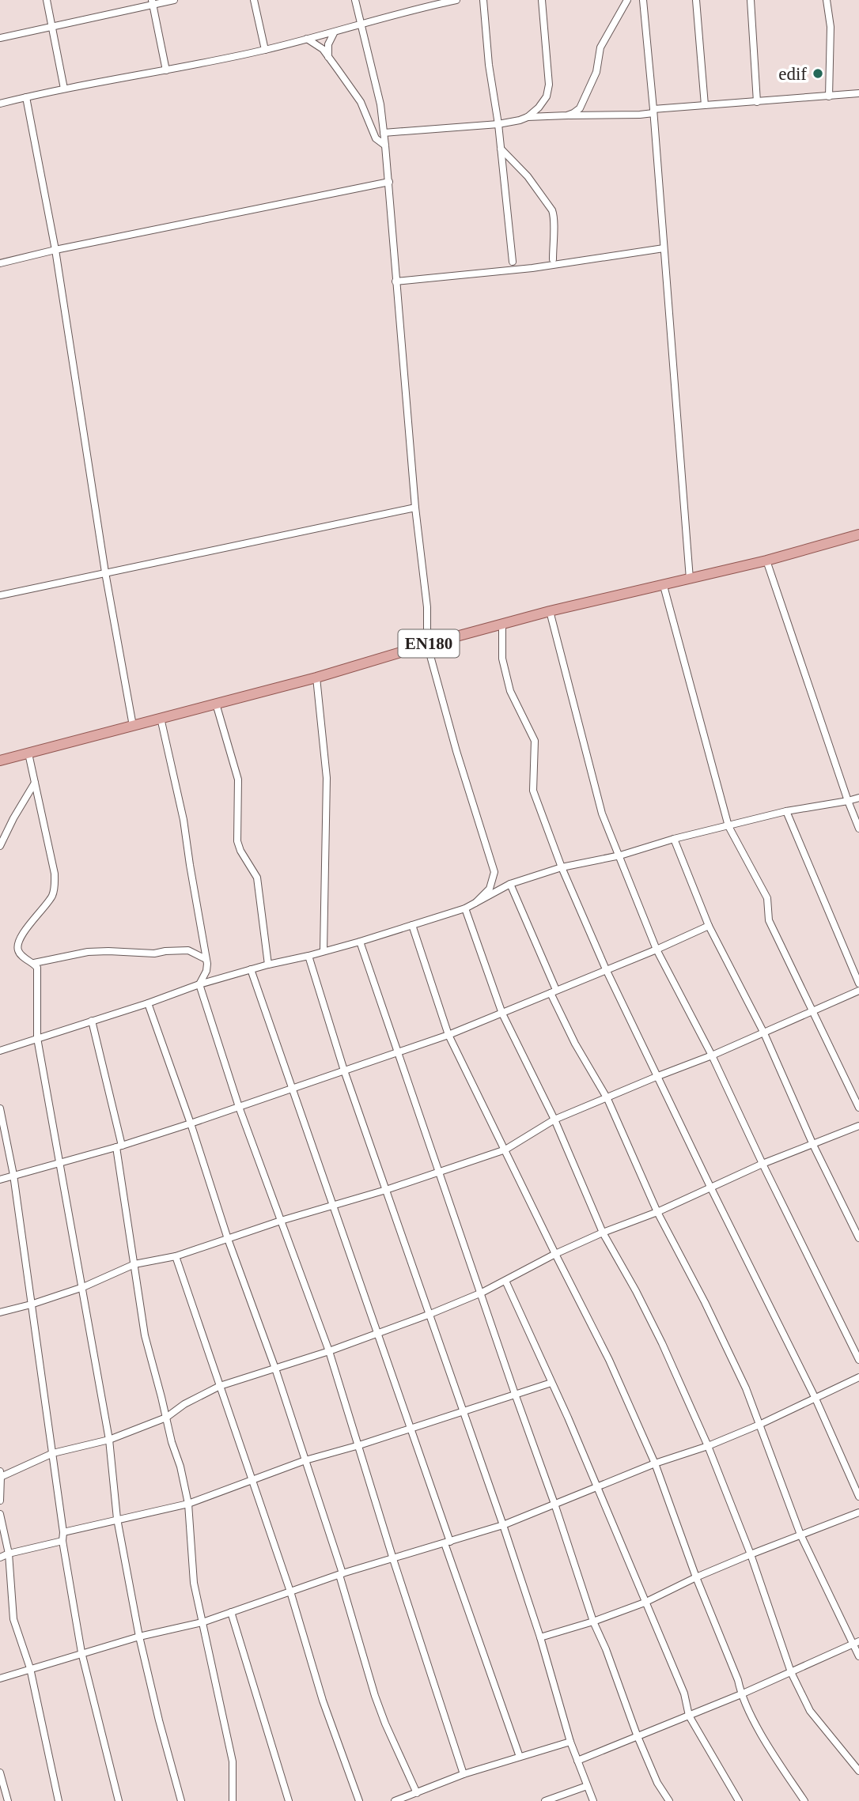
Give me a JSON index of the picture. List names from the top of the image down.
{
  "streets": {
    "main road": ["EN180"]
  },
  "places": ["edif"]
}
